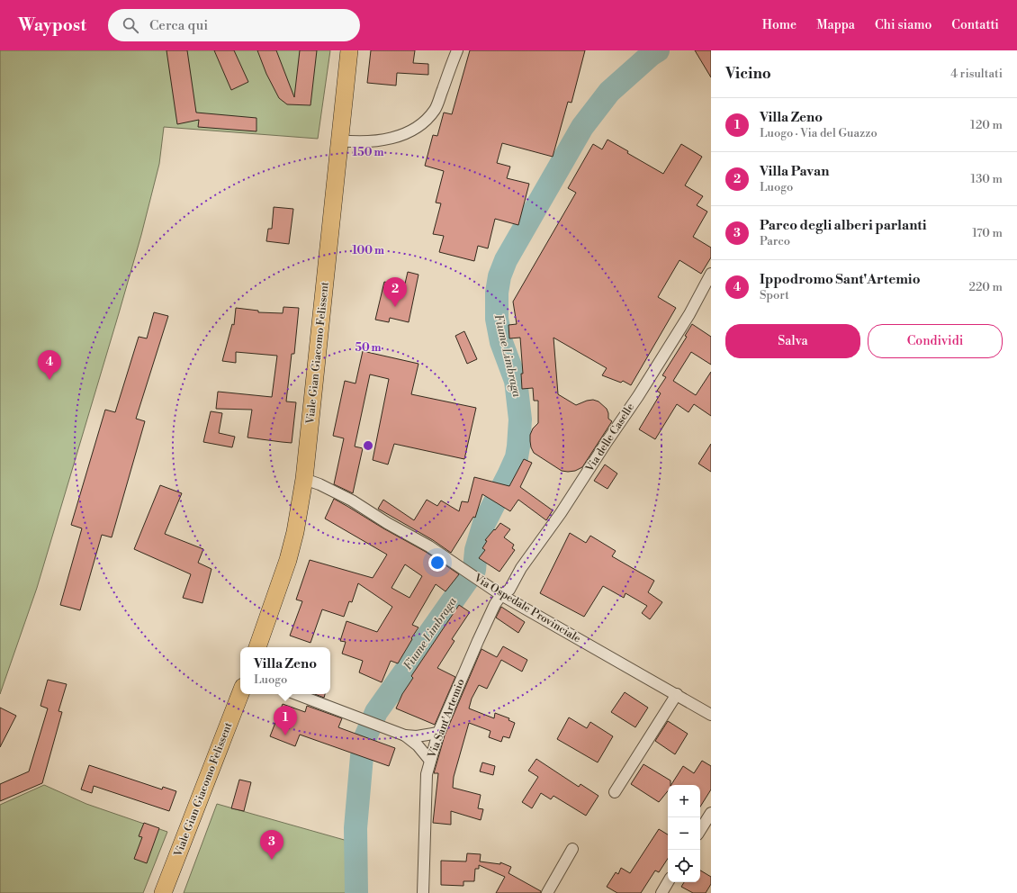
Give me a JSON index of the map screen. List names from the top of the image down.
{
  "streets": {
    "main road": ["Viale Gian Giacomo Felissent"],
    "street": ["Via delle Caselle", "Via Ospedale Provinciale", "Via Sant'Artemio"]
  },
  "crossings": [
    ["Viale Gian Giacomo Felissent", "Via Ospedale Provinciale"],
    ["Via delle Caselle", "Via Ospedale Provinciale"],
    ["Via delle Caselle", "Via Sant'Artemio"],
    ["Via Ospedale Provinciale", "Via Sant'Artemio"]
  ],
  "water": ["Fiume Limbraga"],
  "page": {
    "header": "Waypost",
    "search": "Cerca qui",
    "nav": [
      "Home",
      "Mappa",
      "Chi siamo",
      "Contatti"
    ],
    "heading": ["Vicino", "4 risultati"],
    "list": [
      {
        "mark": "1",
        "name": "Villa Zeno",
        "note": "Luogo · Via del Guazzo",
        "value": "120 m"
      },
      {
        "mark": "2",
        "name": "Villa Pavan",
        "note": "Luogo",
        "value": "130 m"
      },
      {
        "mark": "3",
        "name": "Parco degli alberi parlanti",
        "note": "Parco",
        "value": "170 m"
      },
      {
        "mark": "4",
        "name": "Ippodromo Sant'Artemio",
        "note": "Sport",
        "value": "220 m"
      }
    ],
    "pins": [
      "2",
      "4",
      "1",
      "3"
    ],
    "buttons": ["Salva", "Condividi"],
    "popup": ["Villa Zeno", "Luogo"],
    "map_buttons": ["+", "−"]
  },
  "rings": ["150 m", "100 m", "50 m"]
}
